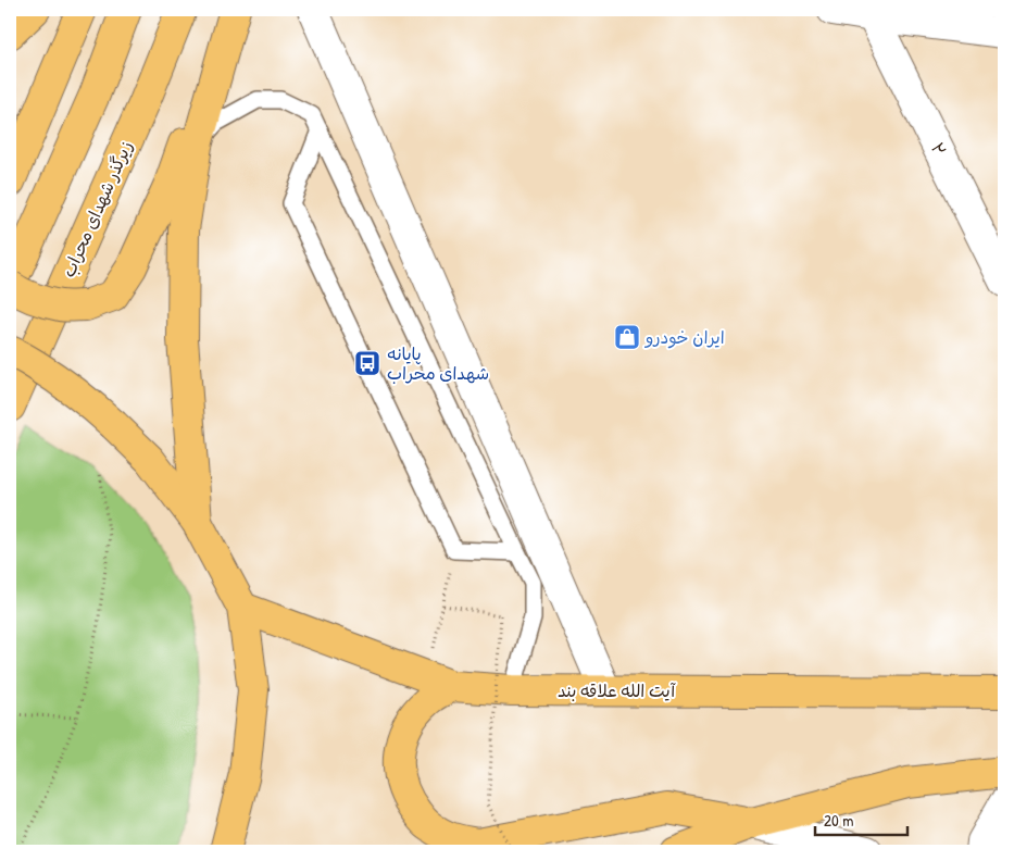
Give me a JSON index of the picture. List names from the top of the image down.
{
  "streets": {
    "main road": ["زیرگذر شهدای محراب", "آیت الله علاقه بند"],
    "street": ["۲"]
  },
  "places": {
    "shop": ["ایران خودرو"],
    "bus stop": ["پایانه شهدای محراب"]
  },
  "scale_bar": "20 m"
}
